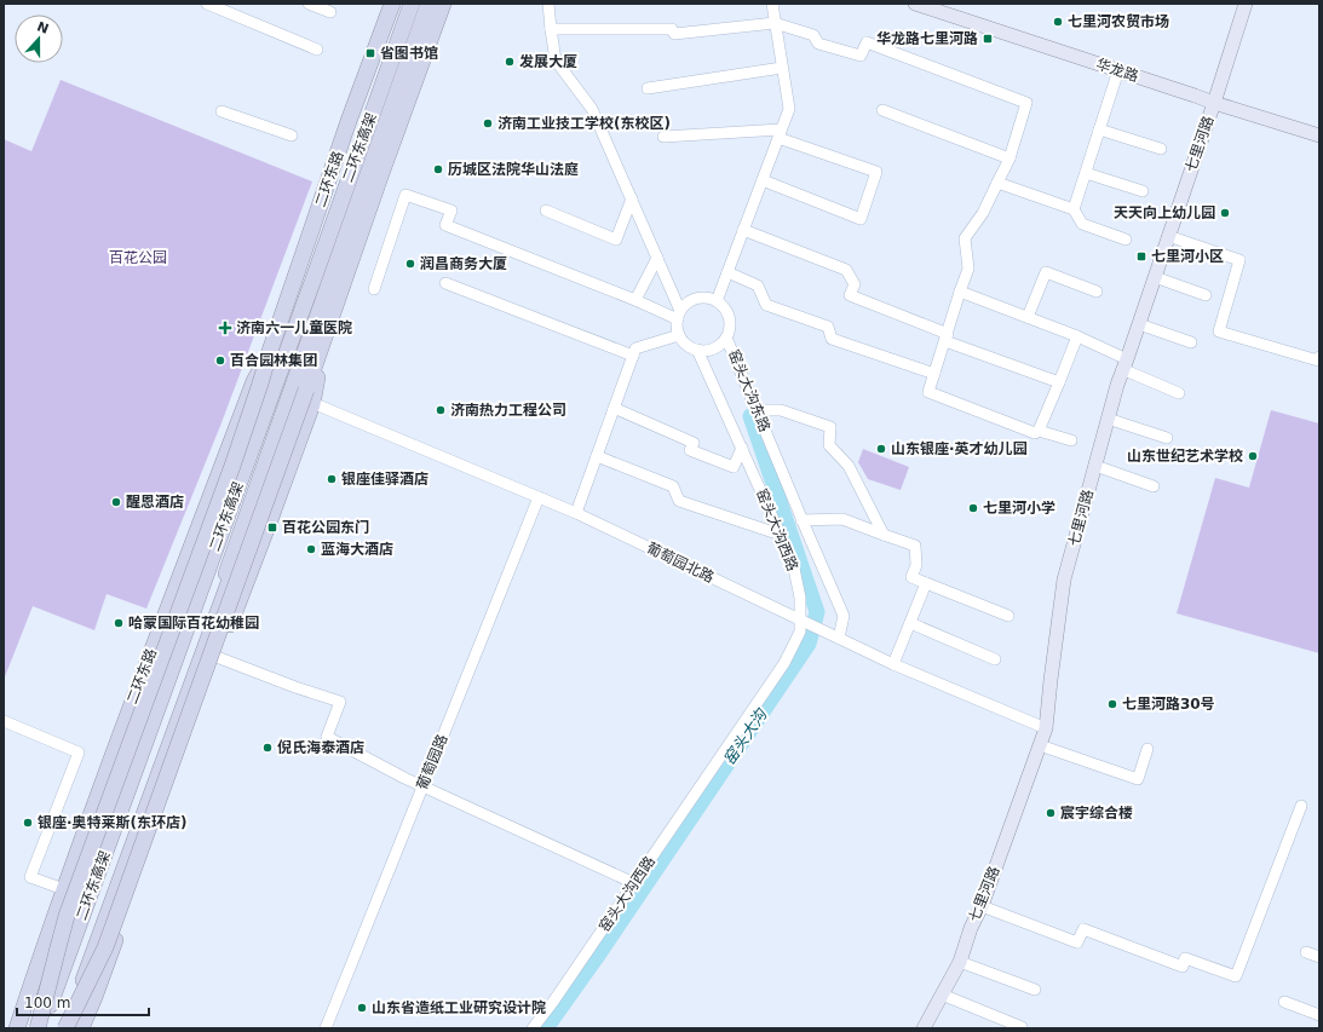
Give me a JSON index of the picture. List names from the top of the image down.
{
  "streets": {
    "highway": ["二环东高架", "二环东路"],
    "main road": ["华龙路", "七里河路"],
    "street": [
      "窑头大沟东路",
      "窑头大沟西路",
      "葡萄园北路",
      "葡萄园路"
    ]
  },
  "crossings": [
    ["华龙路", "七里河路"],
    ["七里河路", "葡萄园北路"],
    ["窑头大沟东路", "窑头大沟西路"],
    ["窑头大沟东路", "葡萄园北路"],
    ["窑头大沟西路", "葡萄园北路"],
    ["葡萄园北路", "葡萄园路"]
  ],
  "water": ["窑头大沟"],
  "parks": ["百花公园"],
  "places": {
    "other": [
      "七里河农贸市场",
      "发展大厦",
      "济南工业技工学校(东校区)",
      "历城区法院华山法庭",
      "天天向上幼儿园",
      "润昌商务大厦",
      "百合园林集团",
      "济南热力工程公司",
      "山东银座·英才幼儿园",
      "山东世纪艺术学校",
      "银座佳驿酒店",
      "醒恩酒店",
      "七里河小学",
      "蓝海大酒店",
      "哈蒙国际百花幼稚园",
      "七里河路30号",
      "倪氏海泰酒店",
      "宸宇综合楼",
      "银座·奥特莱斯(东环店)",
      "山东省造纸工业研究设计院"
    ],
    "transit": [
      "华龙路七里河路",
      "省图书馆",
      "七里河小区",
      "百花公园东门"
    ],
    "health": ["济南六一儿童医院"]
  },
  "scale_bar": "100 m",
  "north": "top"
}
